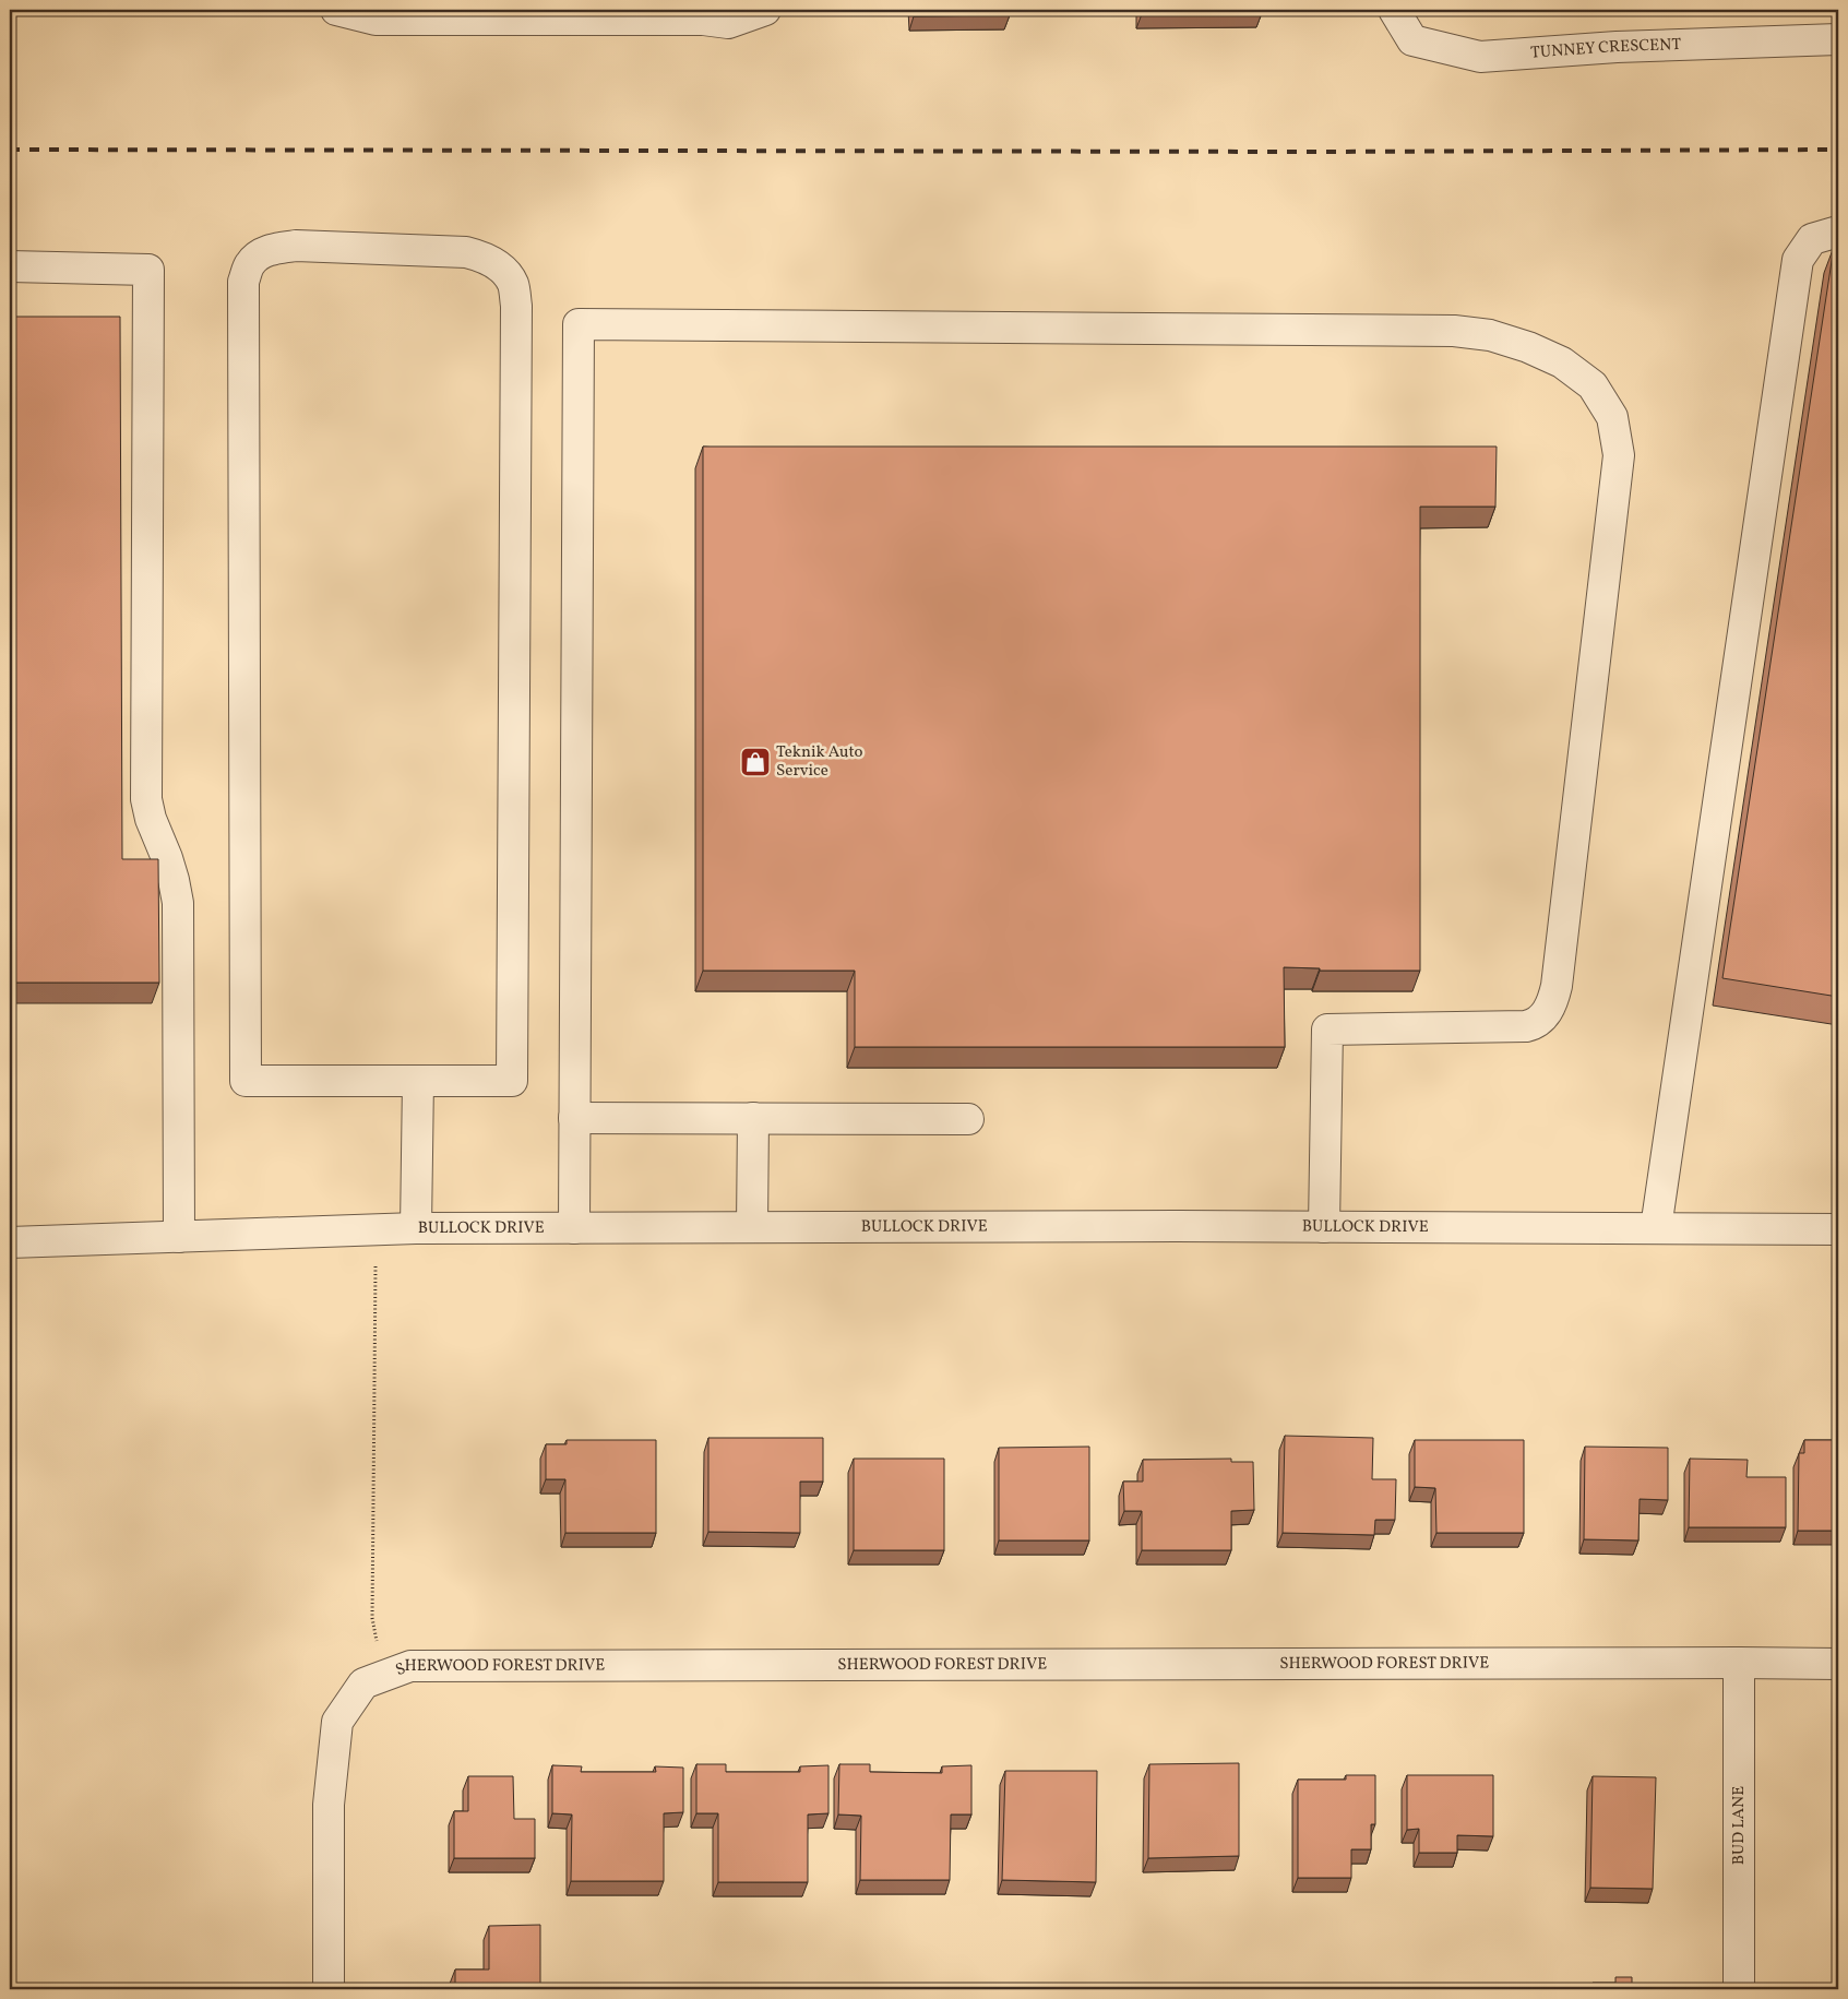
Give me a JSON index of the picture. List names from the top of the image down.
{
  "streets": {
    "street": [
      "TUNNEY CRESCENT",
      "BULLOCK DRIVE",
      "SHERWOOD FOREST DRIVE",
      "BUD LANE"
    ]
  },
  "crossings": [
    ["SHERWOOD FOREST DRIVE", "BUD LANE"]
  ],
  "places": {
    "shop": ["Teknik Auto Service"]
  }
}
